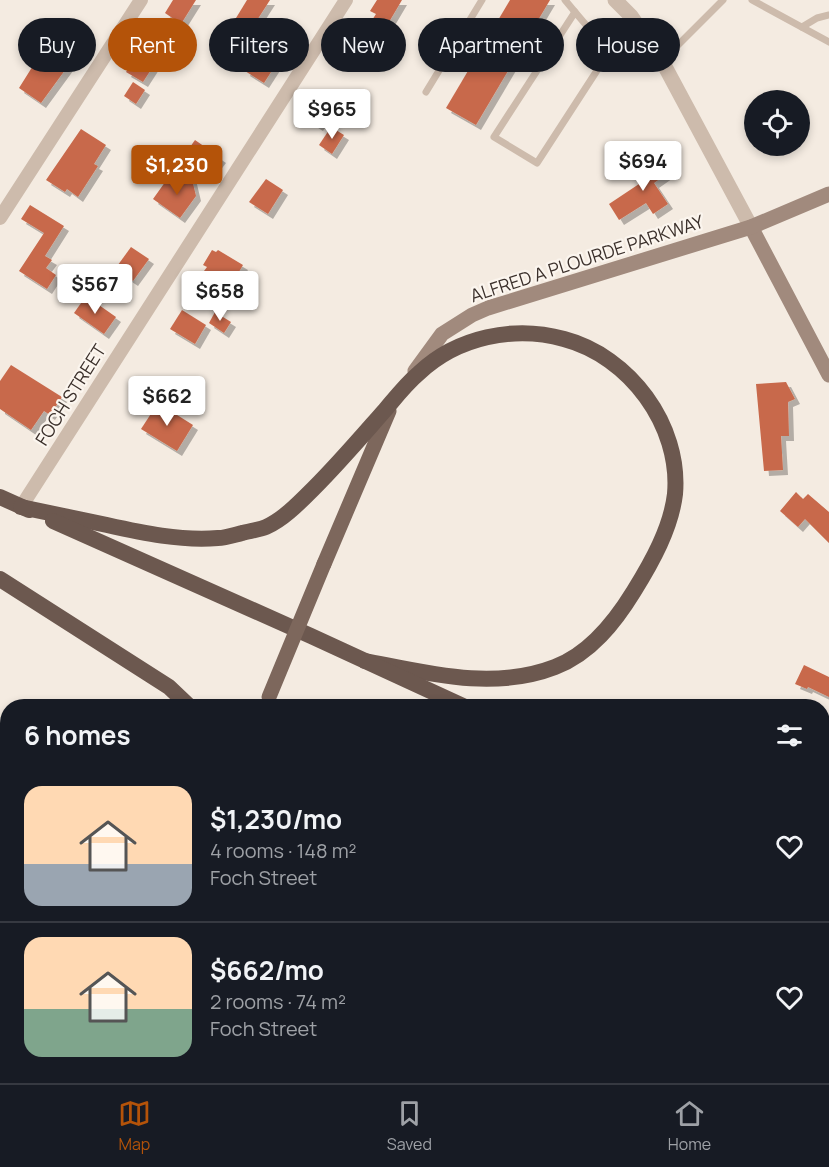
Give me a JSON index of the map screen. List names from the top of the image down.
{
  "streets": {
    "main road": ["ALFRED A PLOURDE PARKWAY"],
    "street": ["FOCH STREET"]
  },
  "page": {
    "chip": [
      "Buy",
      "Rent",
      "Filters",
      "New",
      "Apartment",
      "House"
    ],
    "price": [
      "$965",
      "$694",
      "$1,230",
      "$567",
      "$658",
      "$662"
    ],
    "heading": "6 homes",
    "list": [
      {
        "name": "$1,230/mo",
        "note": "4 rooms · 148 m² · Foch Street"
      },
      {
        "name": "$662/mo",
        "note": "2 rooms · 74 m² · Foch Street"
      }
    ],
    "tabs": ["Map", "Saved", "Home"]
  }
}
